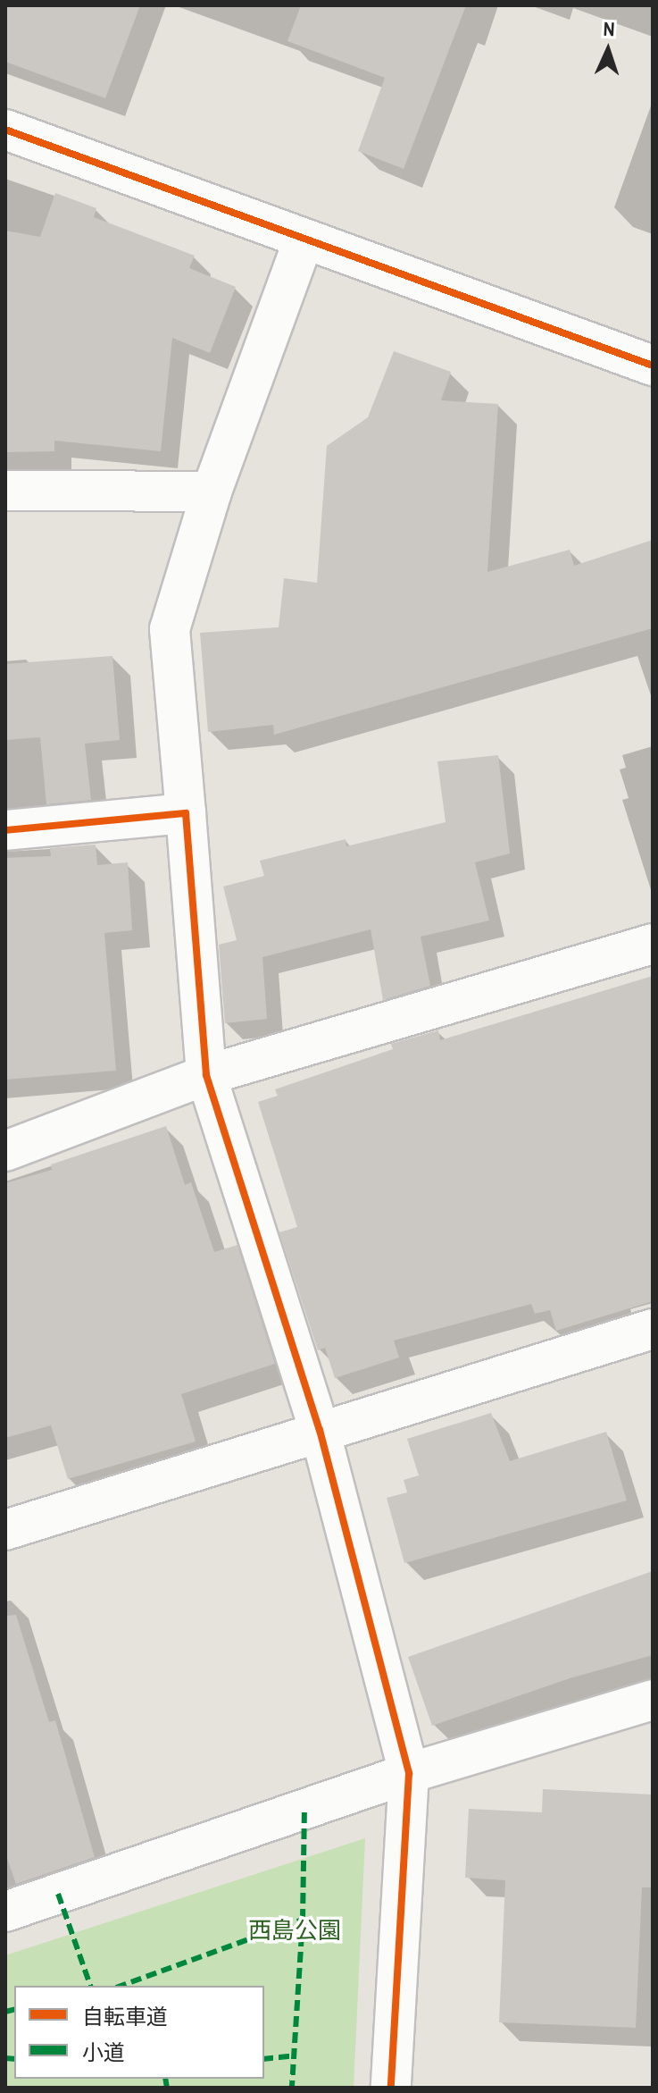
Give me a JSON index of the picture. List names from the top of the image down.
{
  "parks": ["西島公園"],
  "legend": ["自転車道", "小道"],
  "north": "top"
}
